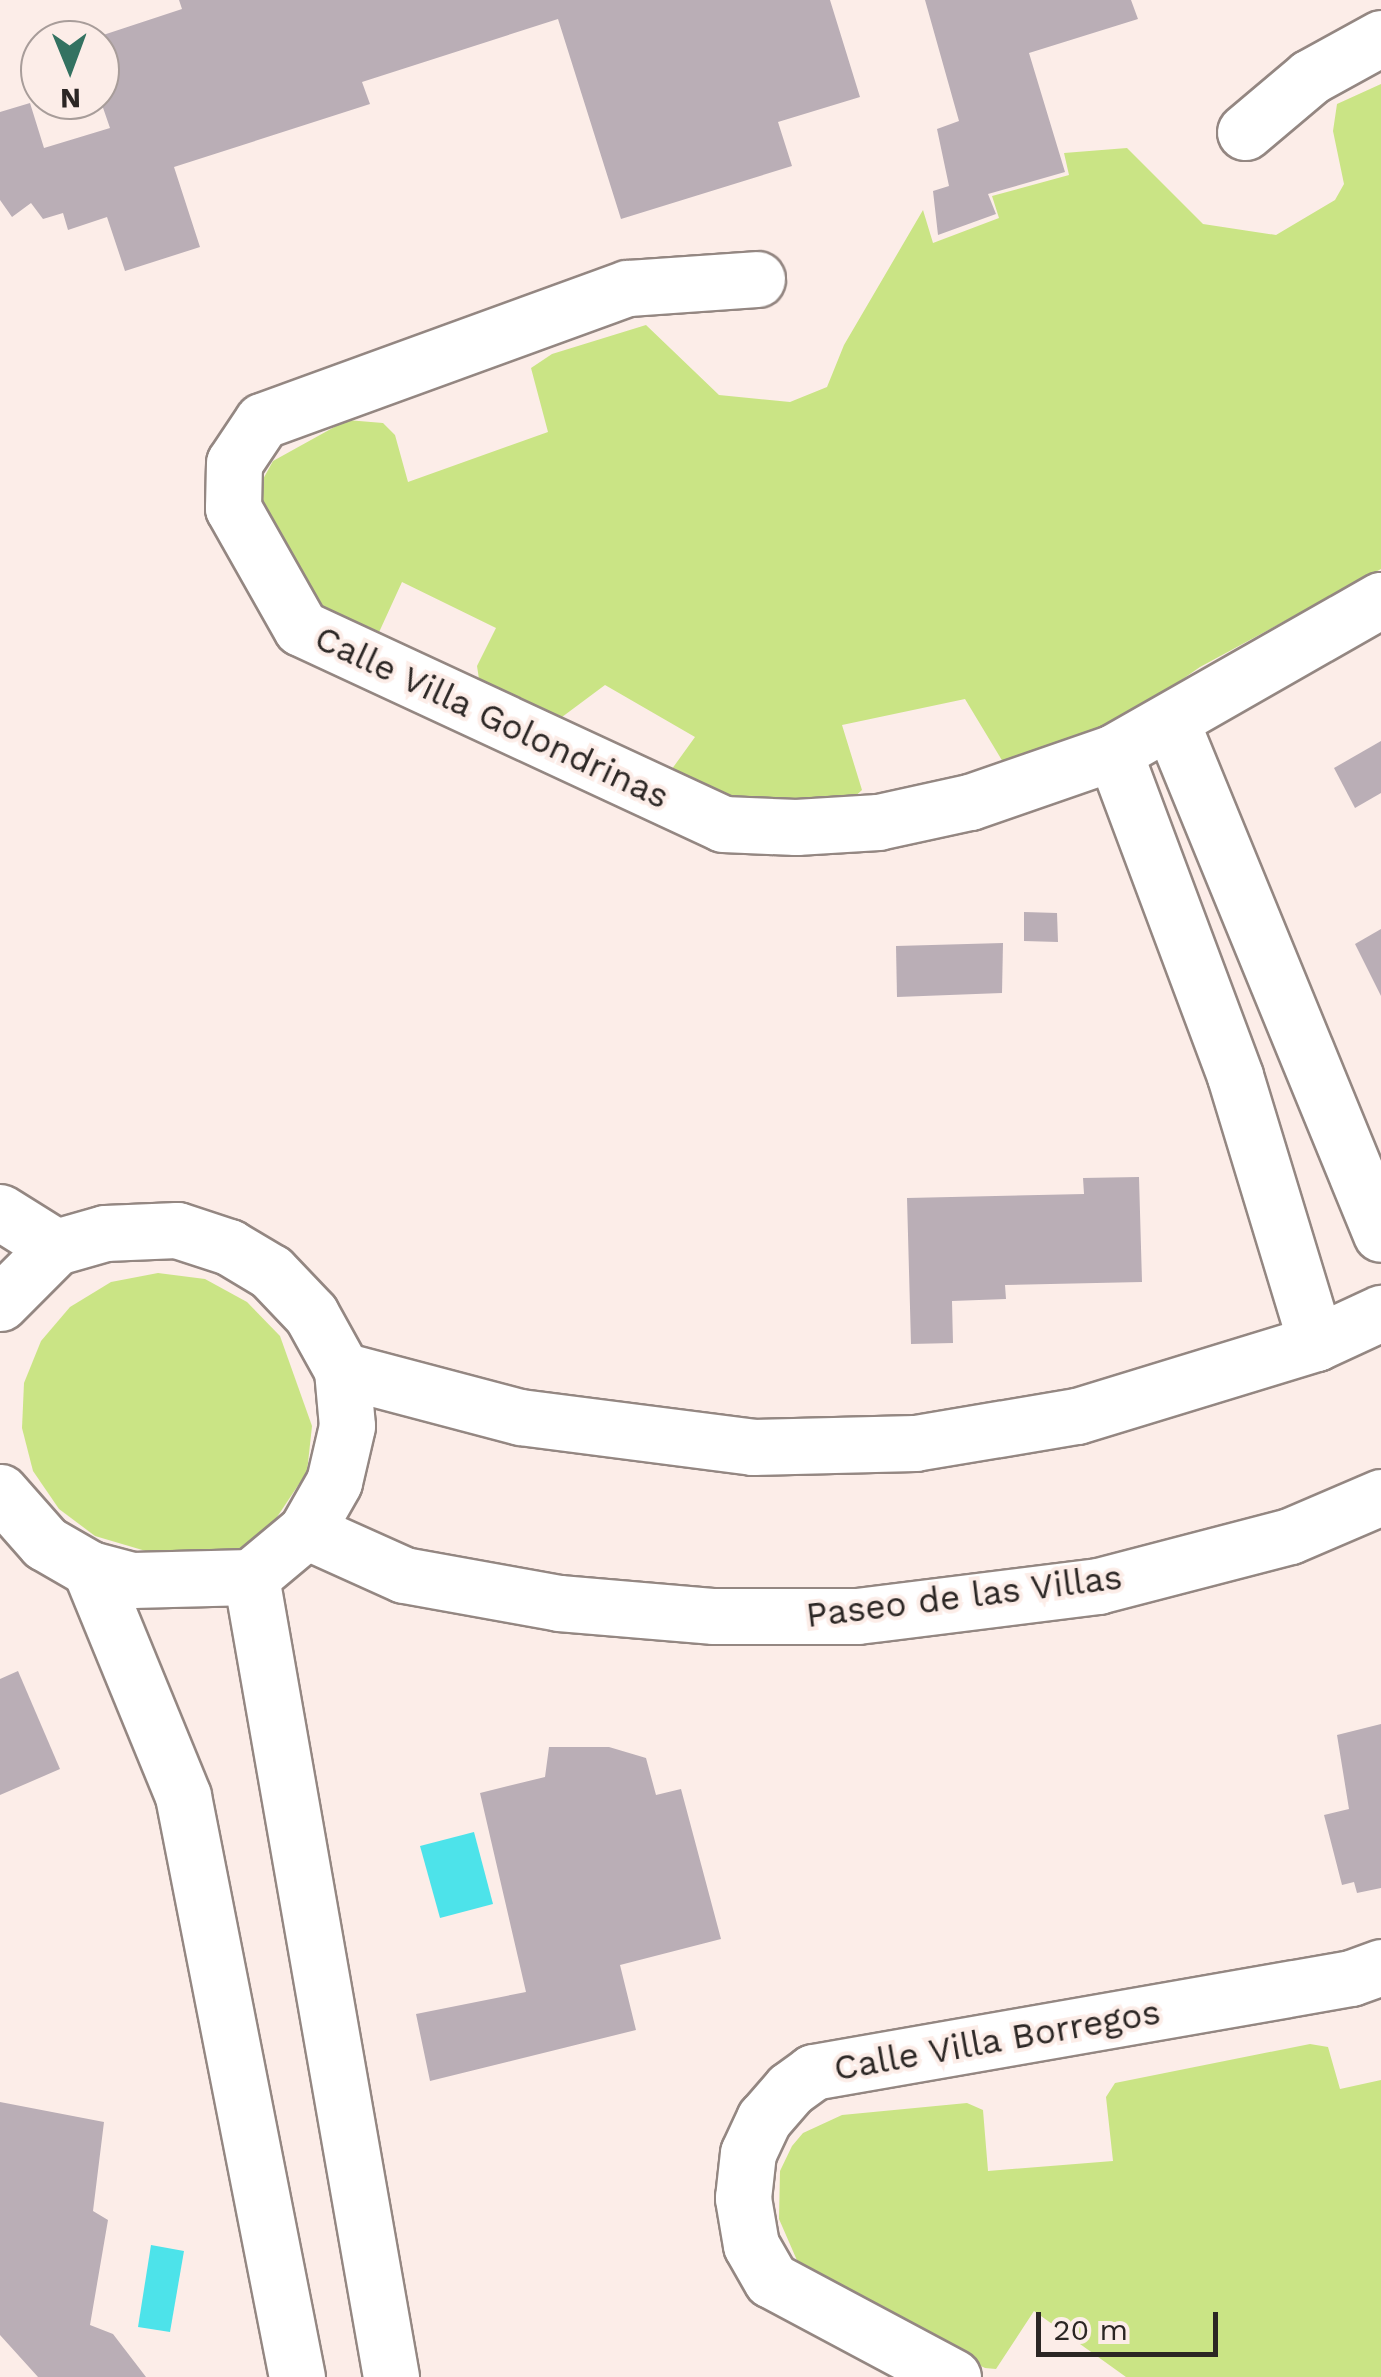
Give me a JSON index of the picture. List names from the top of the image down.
{
  "streets": {
    "street": ["Calle Villa Golondrinas", "Paseo de las Villas", "Calle Villa Borregos"]
  },
  "scale_bar": "20 m",
  "north": "bottom"
}
